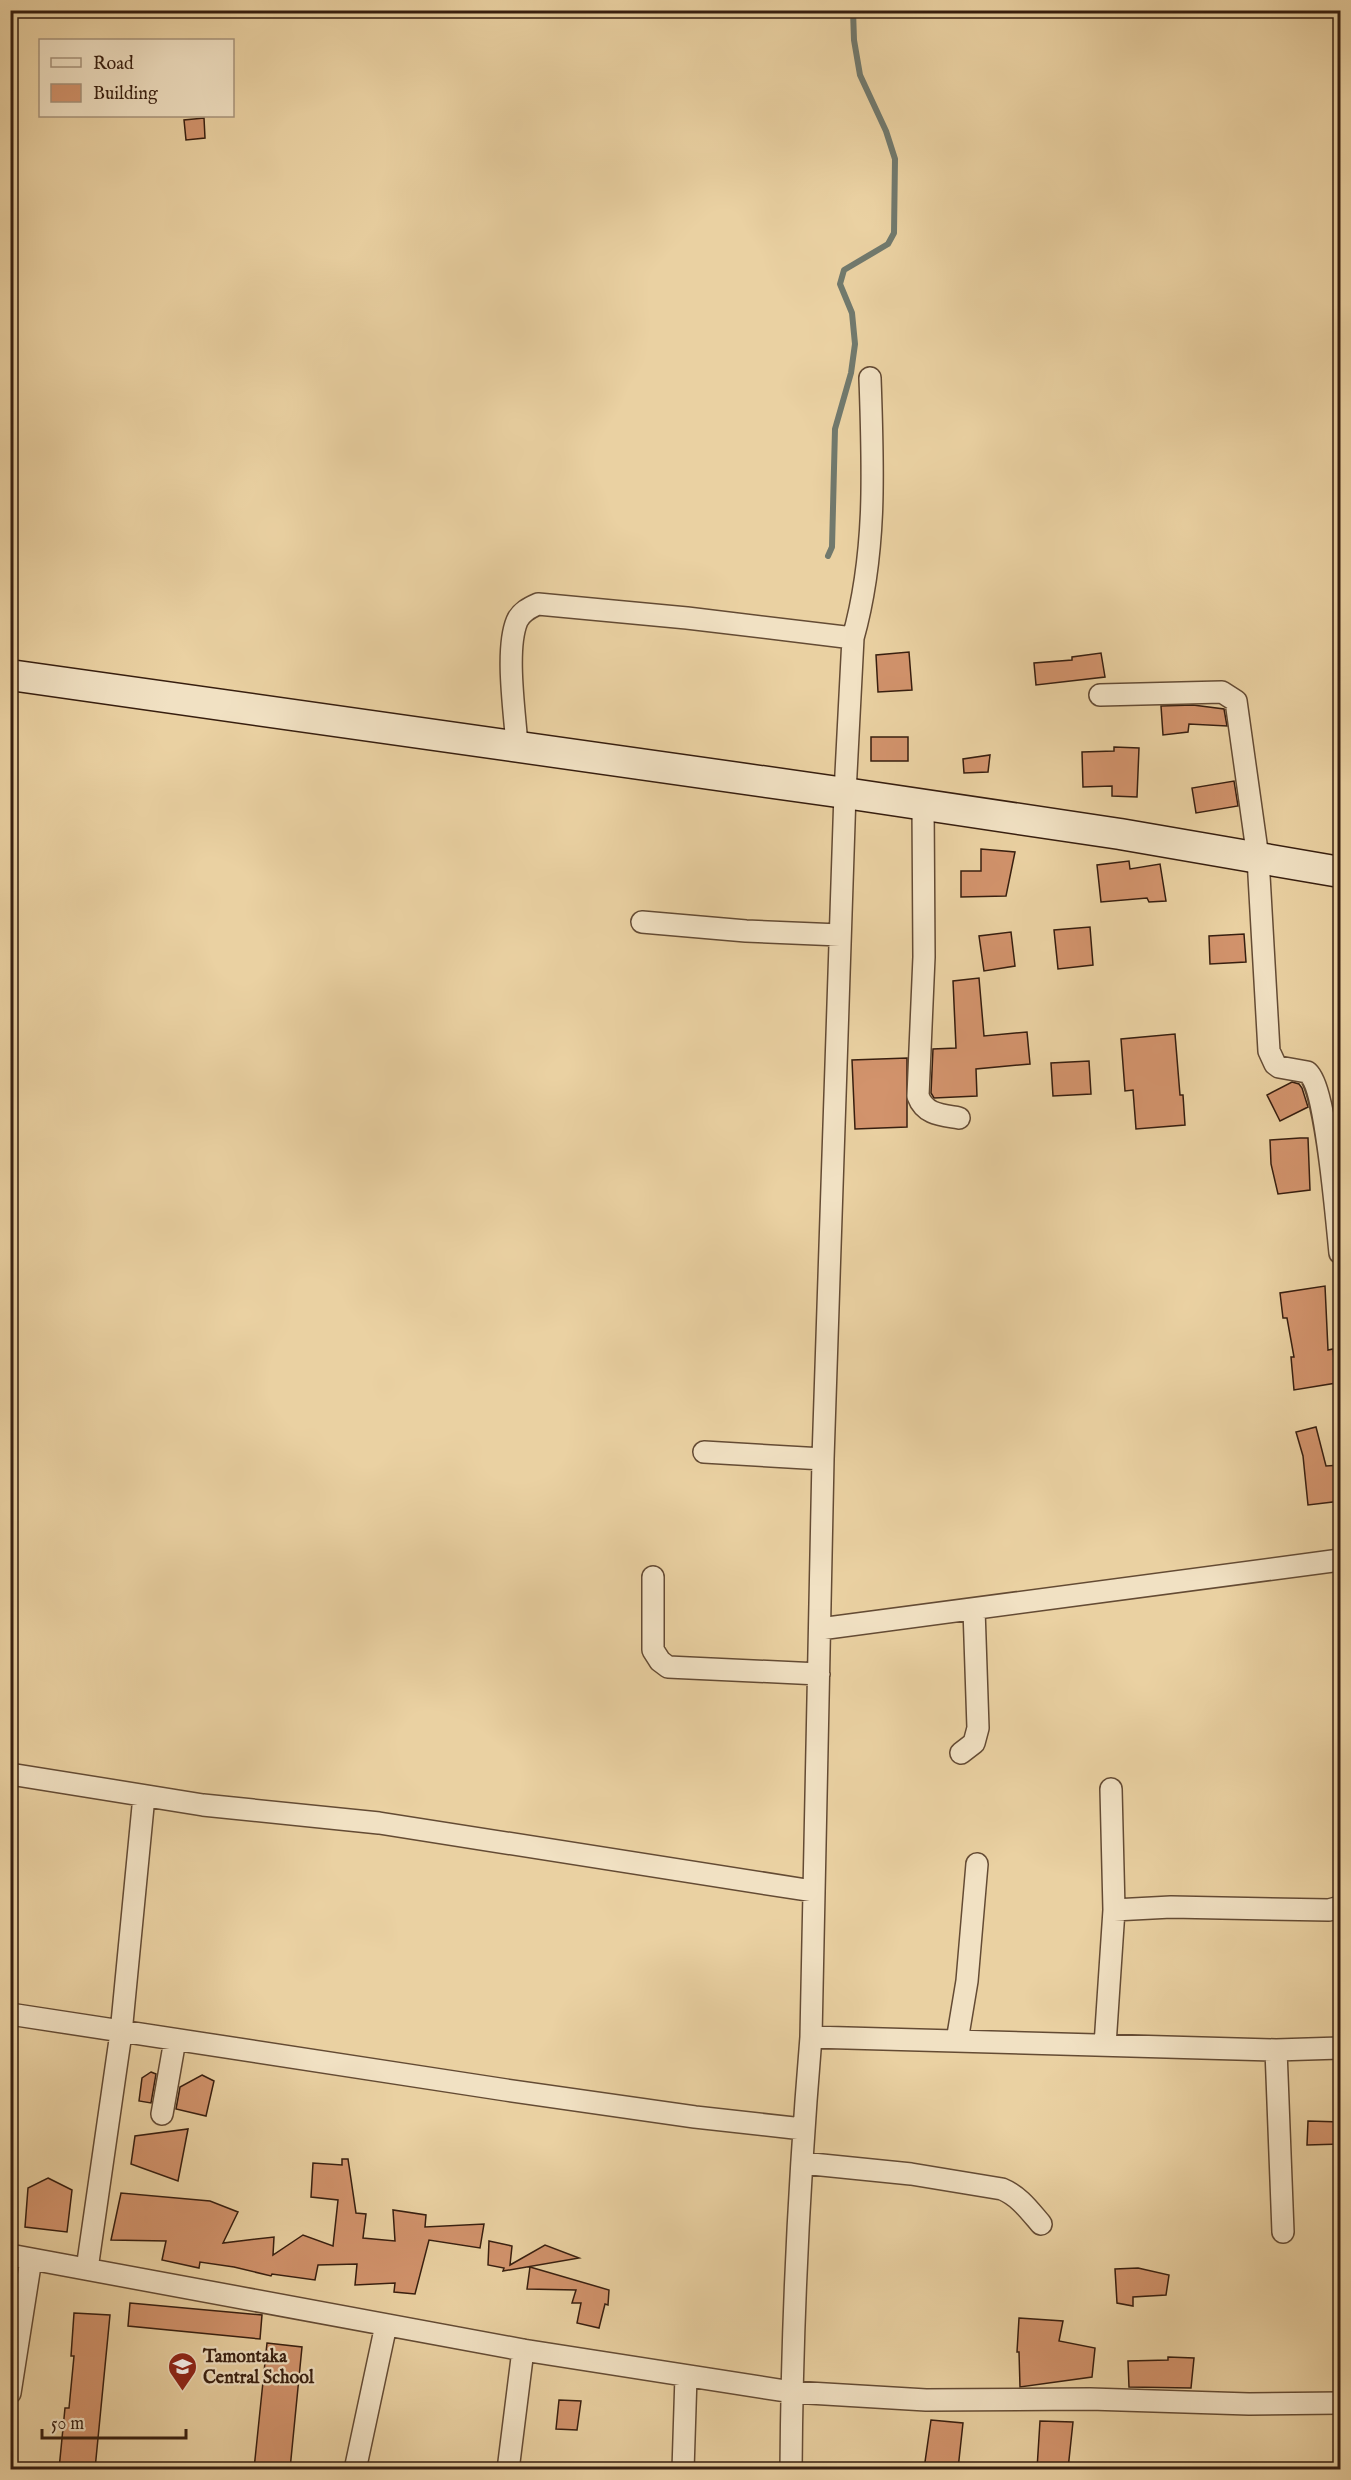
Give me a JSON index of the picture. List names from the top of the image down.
{
  "places": {
    "school or university": ["Tamontaka Central School"]
  },
  "legend": ["Road", "Building"],
  "scale_bar": "50 m"
}
